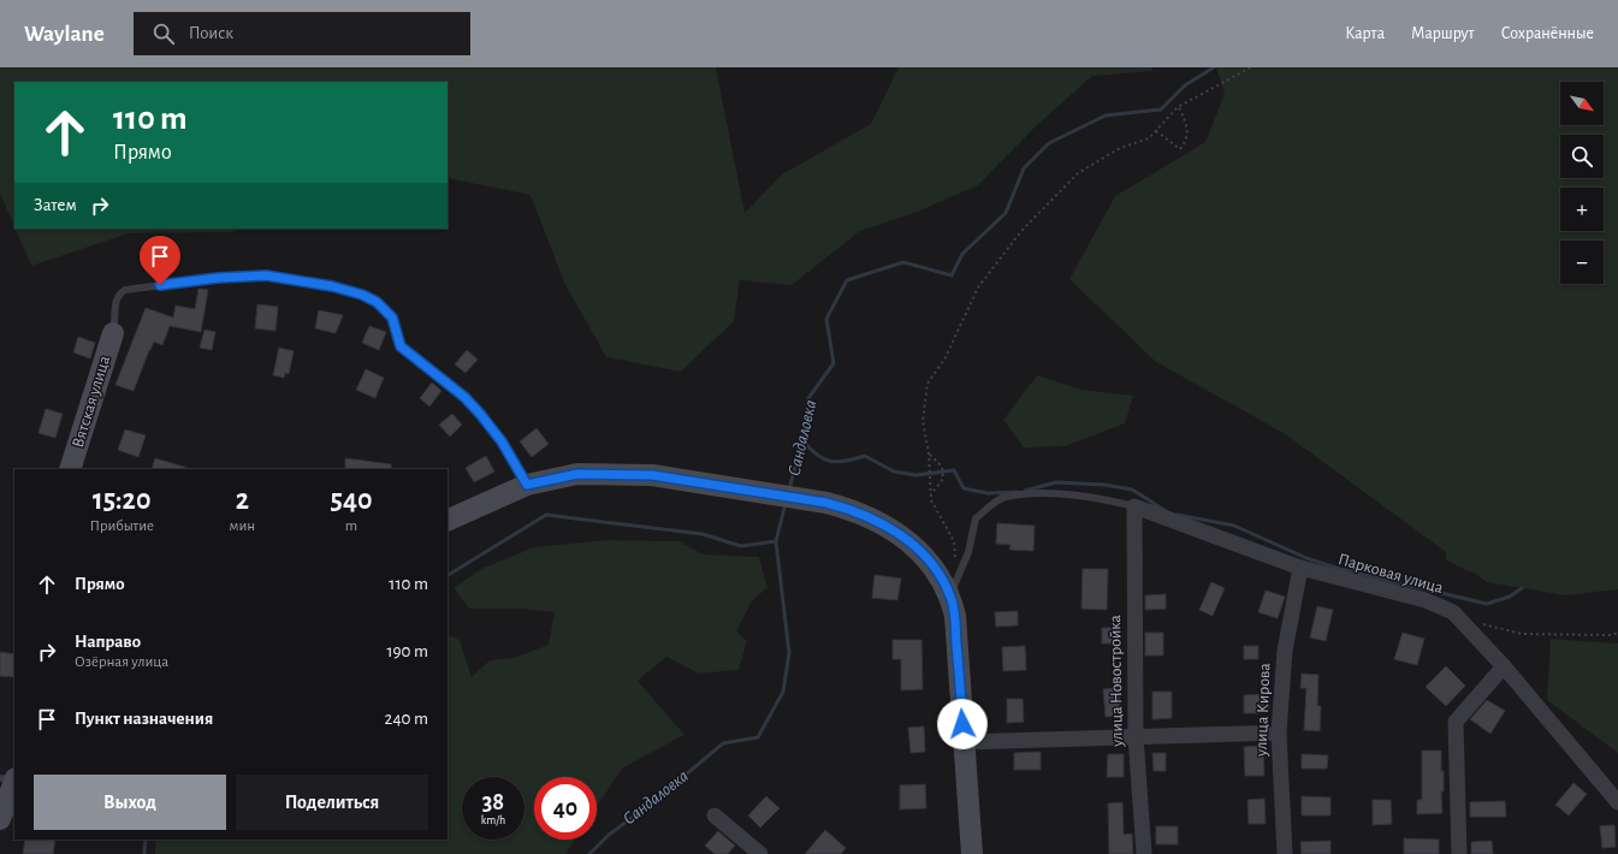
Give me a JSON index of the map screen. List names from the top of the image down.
{
  "streets": {
    "street": [
      "Вятская улица",
      "Парковая улица",
      "улица Новостройка",
      "улица Кирова"
    ]
  },
  "crossings": [
    ["Парковая улица", "улица Новостройка"],
    ["Парковая улица", "улица Кирова"]
  ],
  "water": ["Сандаловка"],
  "north": "bottom right",
  "page": {
    "header": "Waylane",
    "search": "Поиск",
    "nav": ["Карта", "Маршрут", "Сохранённые"],
    "map_buttons": ["+", "−"],
    "turn": ["110 m", "Прямо"],
    "then": "Затем",
    "eta": [
      "15:20",
      "Прибытие",
      "2",
      "мин",
      "540",
      "m"
    ],
    "list": [
      {
        "name": "Прямо",
        "value": "110 m"
      },
      {
        "name": "Направо",
        "note": "Озёрная улица",
        "value": "190 m"
      },
      {
        "name": "Пункт назначения",
        "value": "240 m"
      }
    ],
    "buttons": ["Выход", "Поделиться"],
    "speed": "38 km/h",
    "limit": "40"
  }
}
